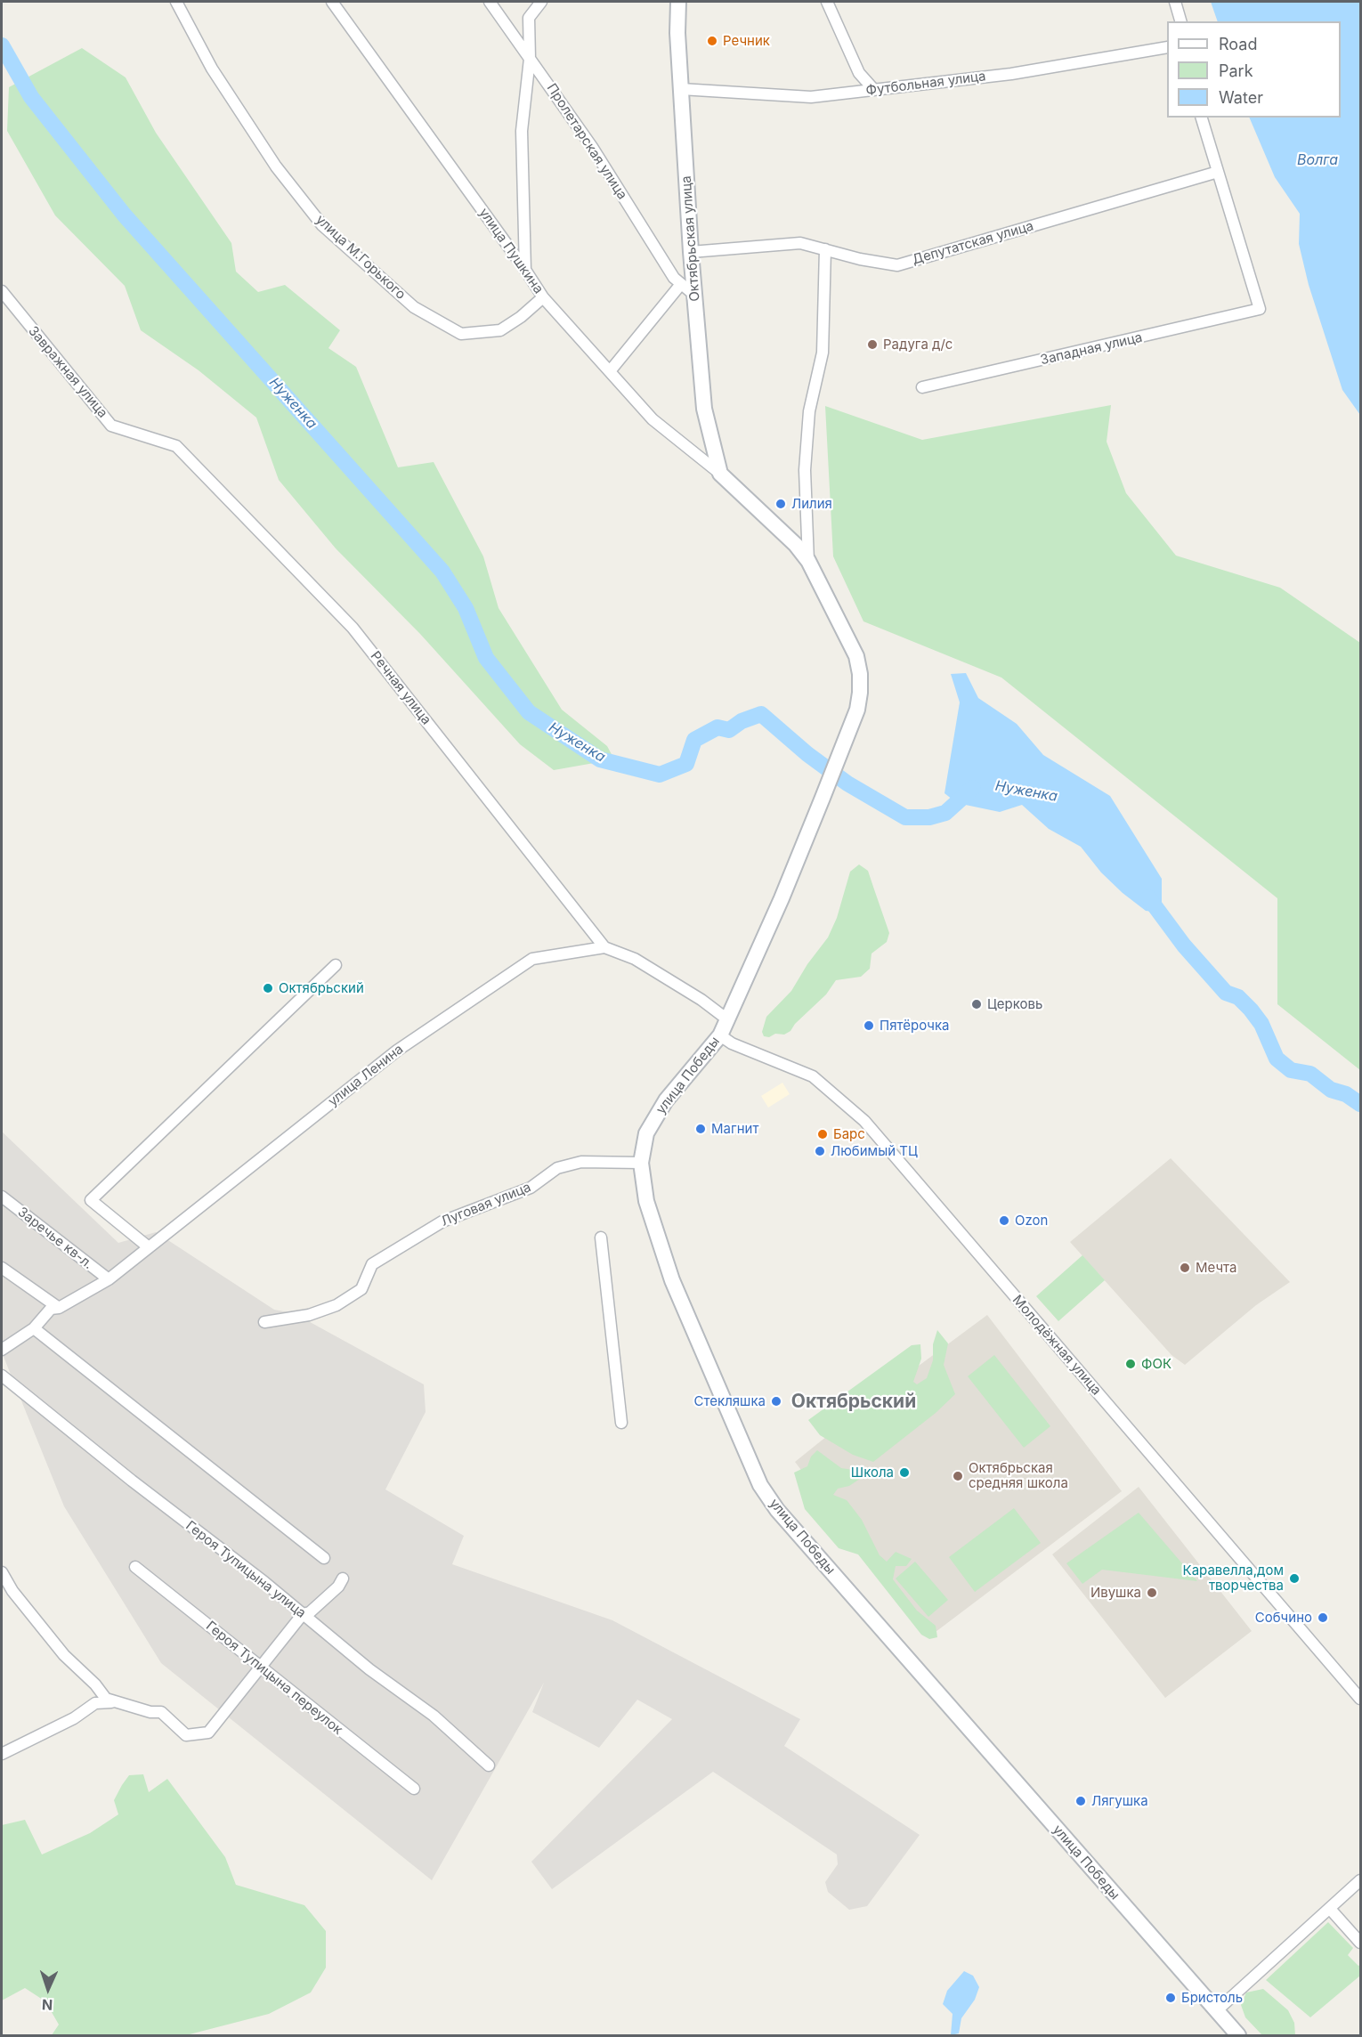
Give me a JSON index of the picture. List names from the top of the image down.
{
  "streets": {
    "street": [
      "Футбольная улица",
      "Пролетарская улица",
      "Октябрьская улица",
      "Депутатская улица",
      "улица Пушкина",
      "улица М.Горького",
      "Западная улица",
      "Завражная улица",
      "Речная улица",
      "улица Ленина",
      "улица Победы",
      "Луговая улица",
      "Заречье кв-л.",
      "Молодёжная улица",
      "Героя Тупицына улица",
      "Героя Тупицына переулок"
    ]
  },
  "crossings": [
    ["Футбольная улица", "Октябрьская улица"],
    ["Пролетарская улица", "Октябрьская улица"],
    ["Октябрьская улица", "Депутатская улица"],
    ["Октябрьская улица", "улица Пушкина"],
    ["Октябрьская улица", "улица Победы"],
    ["Депутатская улица", "Западная улица"],
    ["улица Пушкина", "улица М.Горького"],
    ["улица Пушкина", "улица Победы"],
    ["Завражная улица", "Речная улица"],
    ["Речная улица", "улица Ленина"],
    ["улица Ленина", "Заречье кв-л."],
    ["улица Победы", "Луговая улица"],
    ["улица Победы", "Молодёжная улица"]
  ],
  "districts": ["Октябрьский"],
  "water": ["Волга", "Нуженка"],
  "places": [
    "Речник",
    "Радуга д/с",
    "Лилия",
    "Октябрьский",
    "Церковь",
    "Пятёрочка",
    "Магнит",
    "Барс",
    "Любимый ТЦ",
    "Ozon",
    "Мечта",
    "ФОК",
    "Стекляшка",
    "Школа",
    "Октябрьская средняя школа",
    "Каравелла,дом творчества",
    "Ивушка",
    "Собчино",
    "Лягушка",
    "Бристоль"
  ],
  "legend": ["Road", "Park", "Water"],
  "north": "bottom"
}
